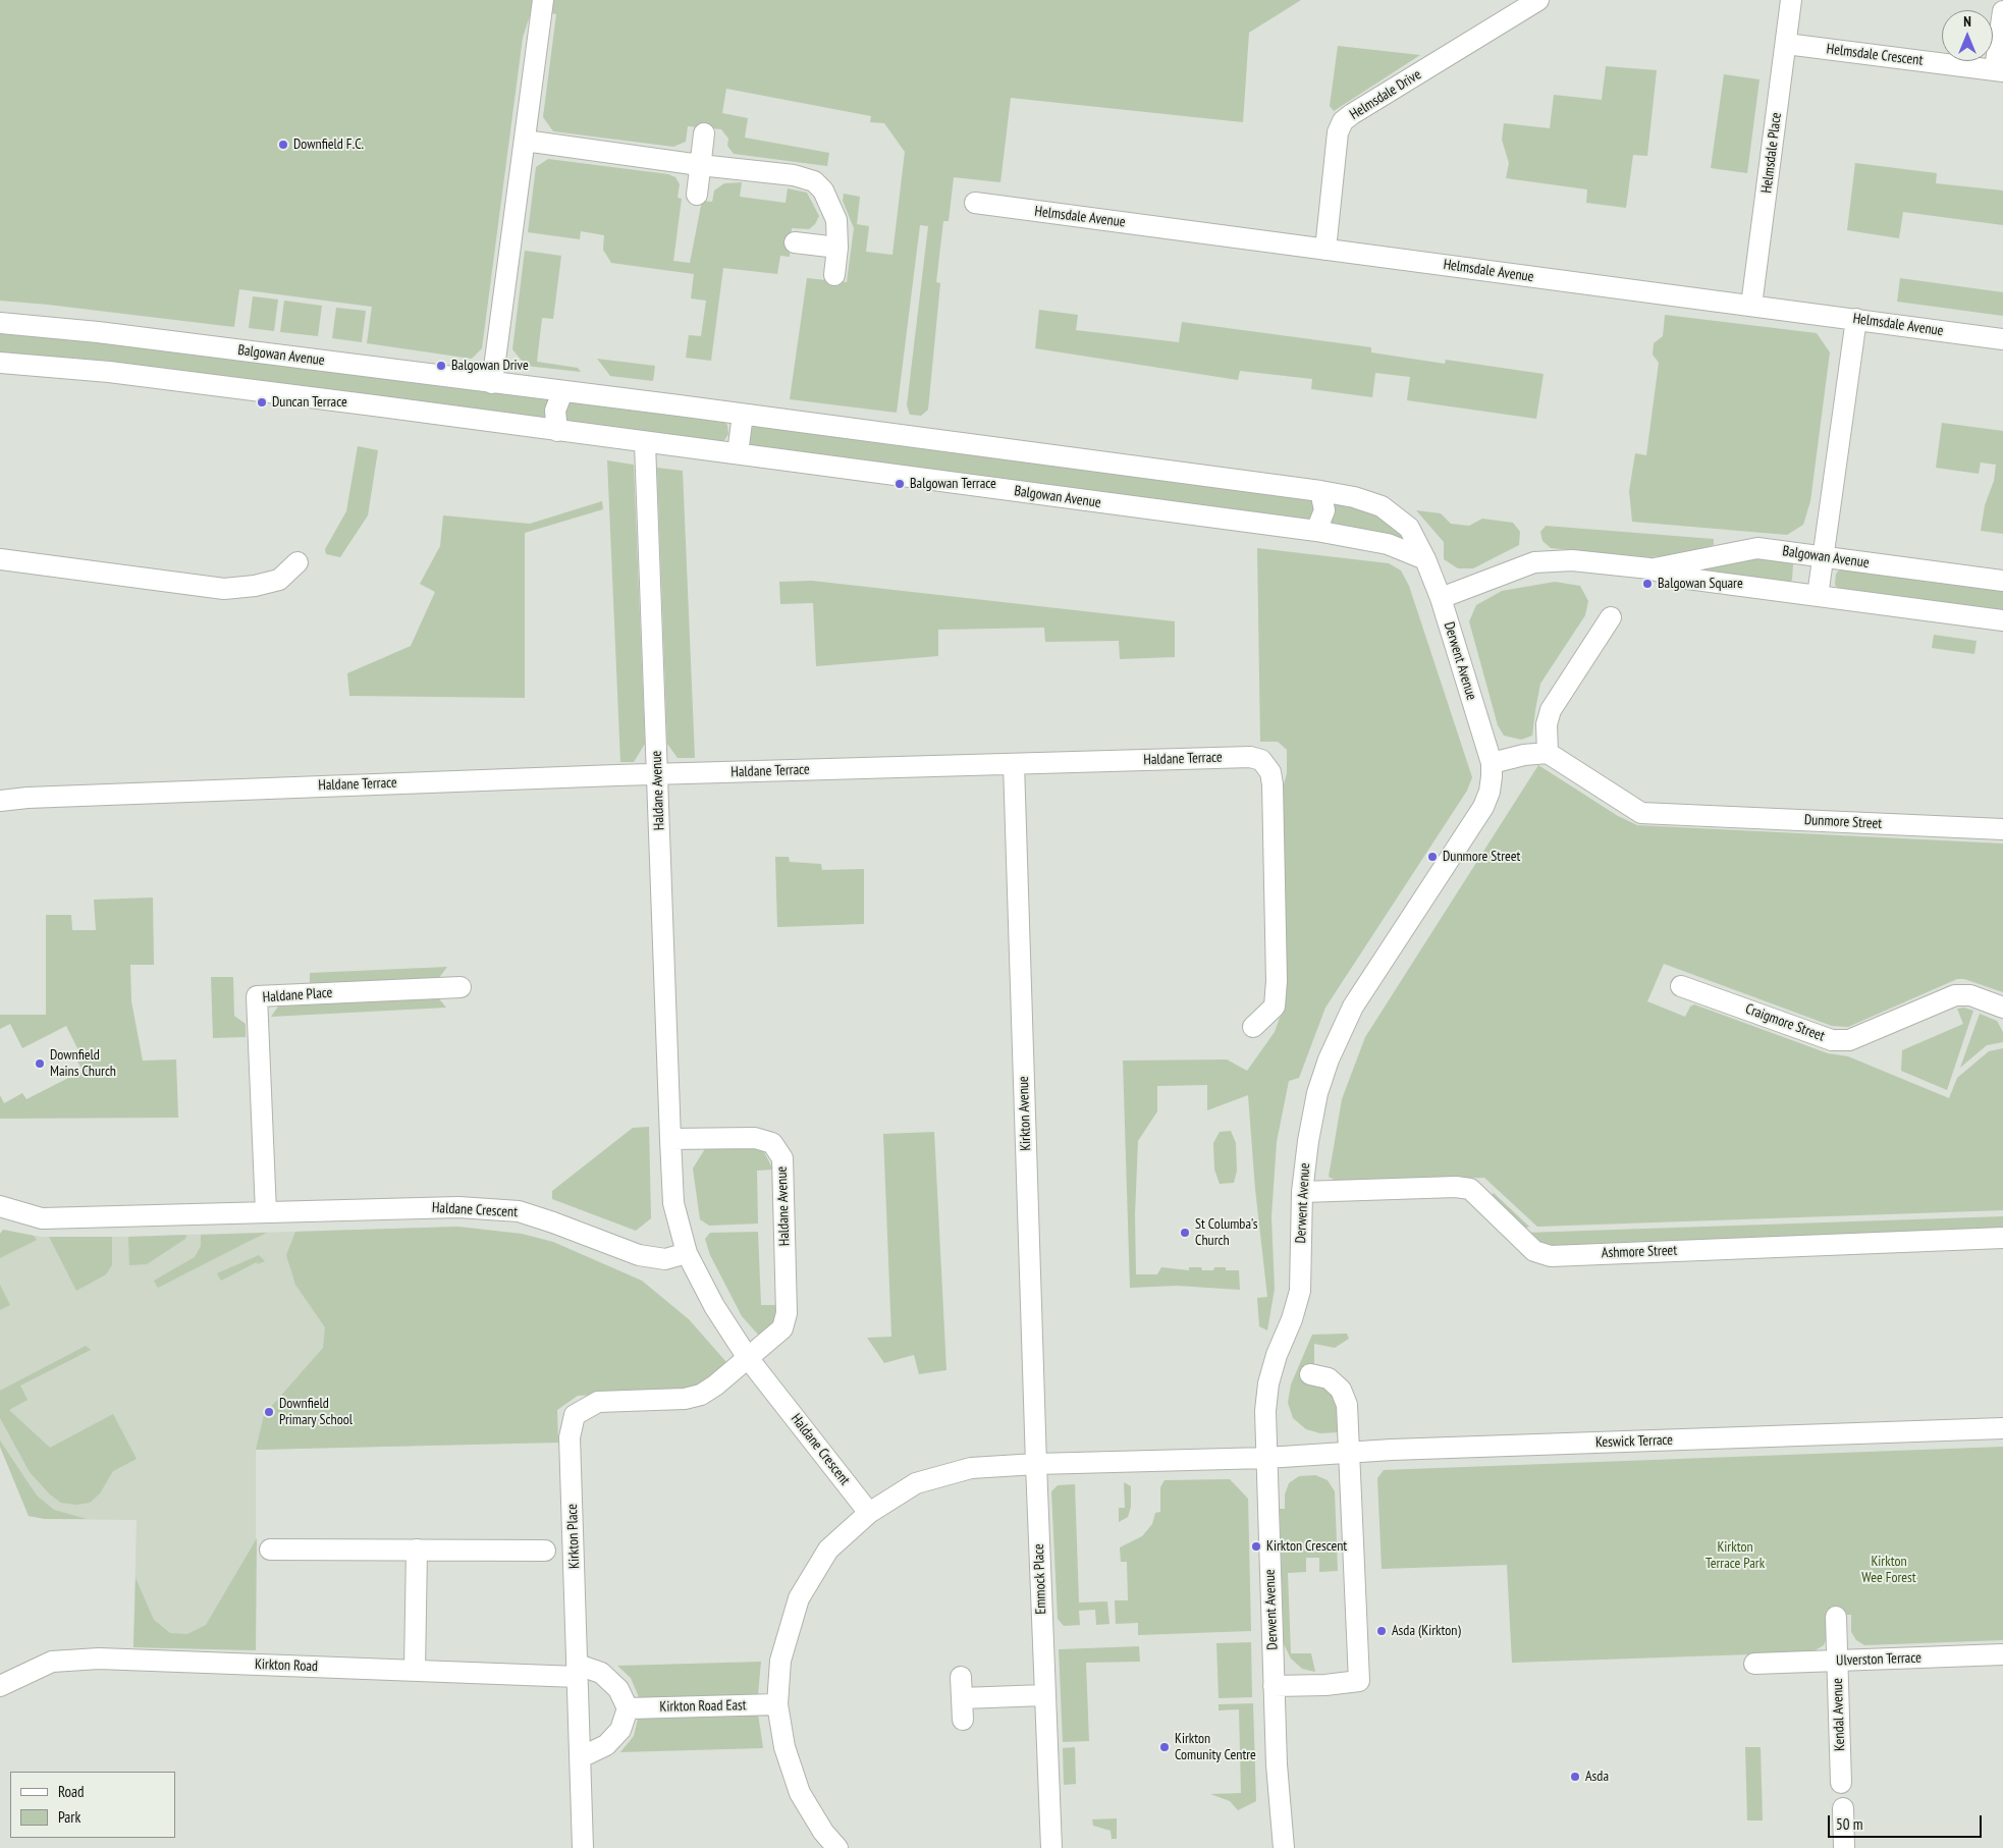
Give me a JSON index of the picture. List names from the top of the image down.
{
  "streets": {
    "street": [
      "Helmsdale Crescent",
      "Helmsdale Drive",
      "Helmsdale Place",
      "Helmsdale Avenue",
      "Balgowan Avenue",
      "Derwent Avenue",
      "Haldane Terrace",
      "Haldane Avenue",
      "Dunmore Street",
      "Haldane Place",
      "Craigmore Street",
      "Kirkton Avenue",
      "Haldane Crescent",
      "Ashmore Street",
      "Keswick Terrace",
      "Kirkton Place",
      "Emmock Place",
      "Ulverston Terrace",
      "Kirkton Road",
      "Kirkton Road East",
      "Kendal Avenue"
    ]
  },
  "crossings": [
    ["Helmsdale Crescent", "Helmsdale Place"],
    ["Helmsdale Drive", "Helmsdale Avenue"],
    ["Helmsdale Place", "Helmsdale Avenue"],
    ["Balgowan Avenue", "Derwent Avenue"],
    ["Balgowan Avenue", "Haldane Avenue"],
    ["Derwent Avenue", "Ashmore Street"],
    ["Derwent Avenue", "Keswick Terrace"],
    ["Haldane Terrace", "Haldane Avenue"],
    ["Haldane Terrace", "Kirkton Avenue"],
    ["Haldane Avenue", "Haldane Crescent"],
    ["Haldane Avenue", "Kirkton Place"],
    ["Haldane Place", "Haldane Crescent"],
    ["Kirkton Avenue", "Emmock Place"],
    ["Haldane Crescent", "Kirkton Place"],
    ["Kirkton Place", "Kirkton Road"],
    ["Ulverston Terrace", "Kendal Avenue"]
  ],
  "parks": ["Kirkton Terrace Park", "Kirkton Wee Forest"],
  "places": [
    "Downfield F.C.",
    "Balgowan Drive",
    "Duncan Terrace",
    "Balgowan Terrace",
    "Balgowan Square",
    "Dunmore Street",
    "Downfield Mains Church",
    "St Columba's Church",
    "Downfield Primary School",
    "Kirkton Crescent",
    "Asda (Kirkton)",
    "Kirkton Comunity Centre",
    "Asda"
  ],
  "legend": ["Road", "Park"],
  "scale_bar": "50 m",
  "north": "top"
}
